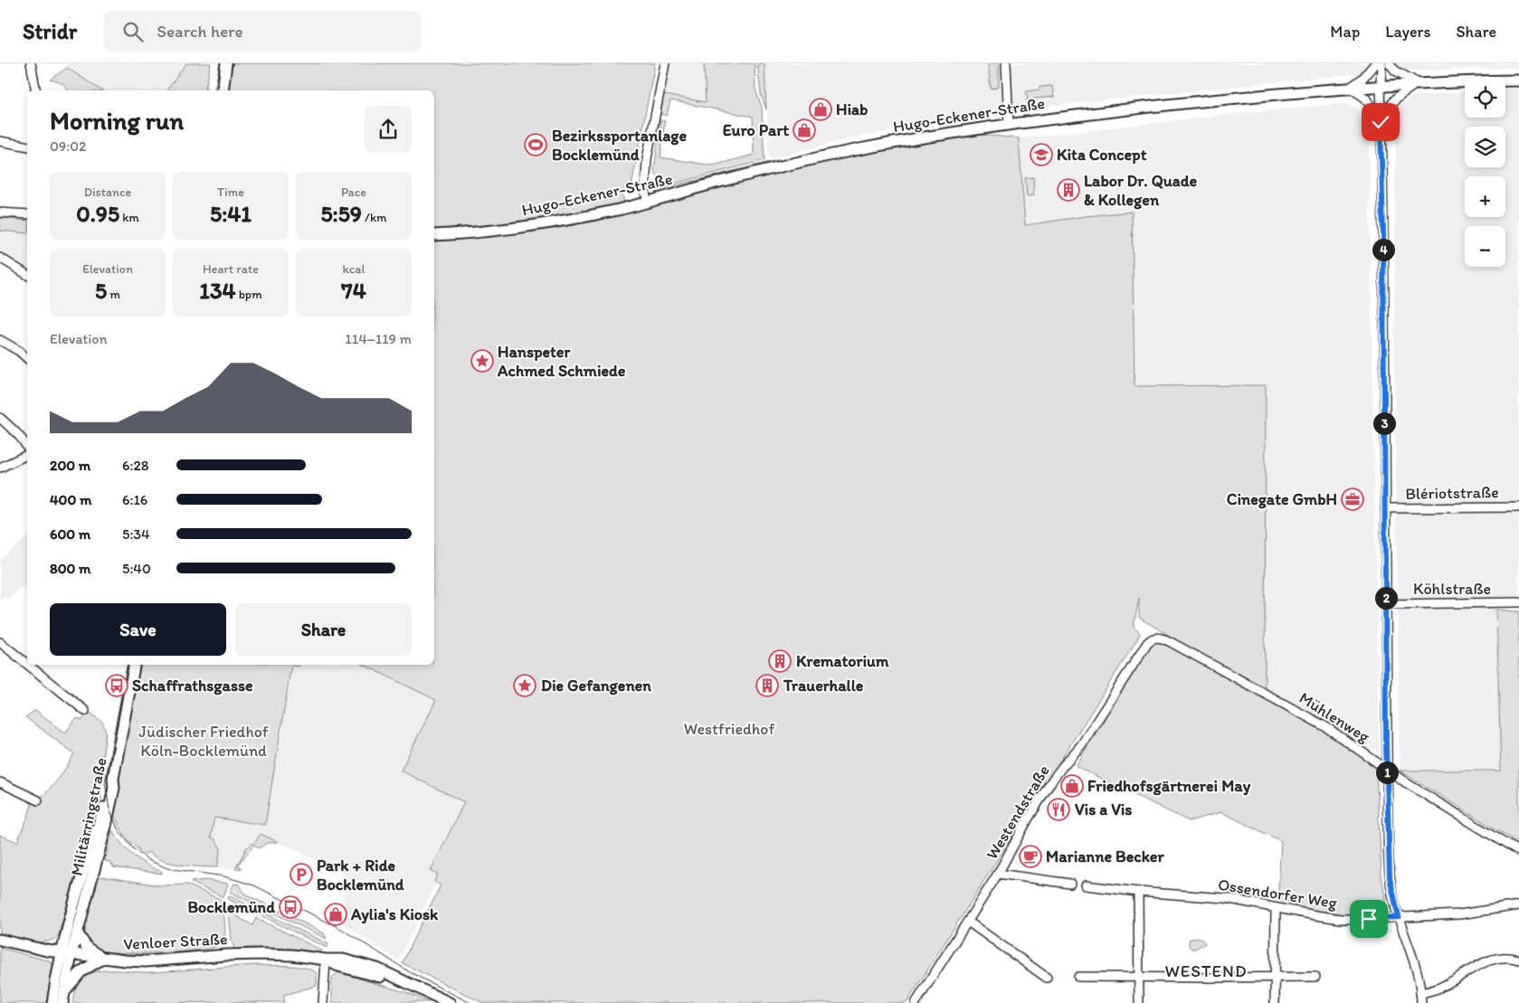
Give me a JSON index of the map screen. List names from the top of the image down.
{
  "streets": {
    "main road": ["Hugo-Eckener-Straße", "Militärringstraße", "Venloer Straße"],
    "street": [
      "Blériotstraße",
      "Köhlstraße",
      "Mühlenweg",
      "Westendstraße",
      "Ossendorfer Weg"
    ]
  },
  "crossings": [
    ["Mühlenweg", "Westendstraße"],
    ["Militärringstraße", "Venloer Straße"]
  ],
  "districts": ["WESTEND"],
  "parks": ["Westfriedhof", "Jüdischer Friedhof Köln-Bocklemünd"],
  "places": {
    "shop": [
      "Hiab",
      "Euro Part",
      "Friedhofsgärtnerei May",
      "Aylia's Kiosk"
    ],
    "sports": ["Bezirkssportanlage Bocklemünd"],
    "school or university": ["Kita Concept"],
    "building": ["Labor Dr. Quade & Kollegen", "Krematorium", "Trauerhalle"],
    "place": ["Hanspeter Achmed Schmiede", "Die Gefangenen"],
    "office": ["Cinegate GmbH"],
    "bus stop": ["Schaffrathsgasse", "Bocklemünd"],
    "restaurant": ["Vis a Vis"],
    "cafe": ["Marianne Becker"],
    "parking": ["Park + Ride Bocklemünd"]
  },
  "page": {
    "header": "Stridr",
    "search": "Search here",
    "nav": ["Map", "Layers", "Share"],
    "map_buttons": ["+", "−"],
    "heading": ["Morning run", "09:02"],
    "stats": [
      ["Distance", "0.95 km"],
      ["Time", "5:41"],
      ["Pace", "5:59 /km"],
      ["Elevation", "5 m"],
      ["Heart rate", "134 bpm"],
      ["kcal", "74"]
    ],
    "pins": [
      "4",
      "3",
      "2",
      "1"
    ],
    "chart": ["Elevation", "114–119 m"],
    "list": [
      {
        "name": "200 m",
        "note": "6:28"
      },
      {
        "name": "400 m",
        "note": "6:16"
      },
      {
        "name": "600 m",
        "note": "5:34"
      },
      {
        "name": "800 m",
        "note": "5:40"
      }
    ],
    "buttons": ["Save", "Share"]
  }
}
